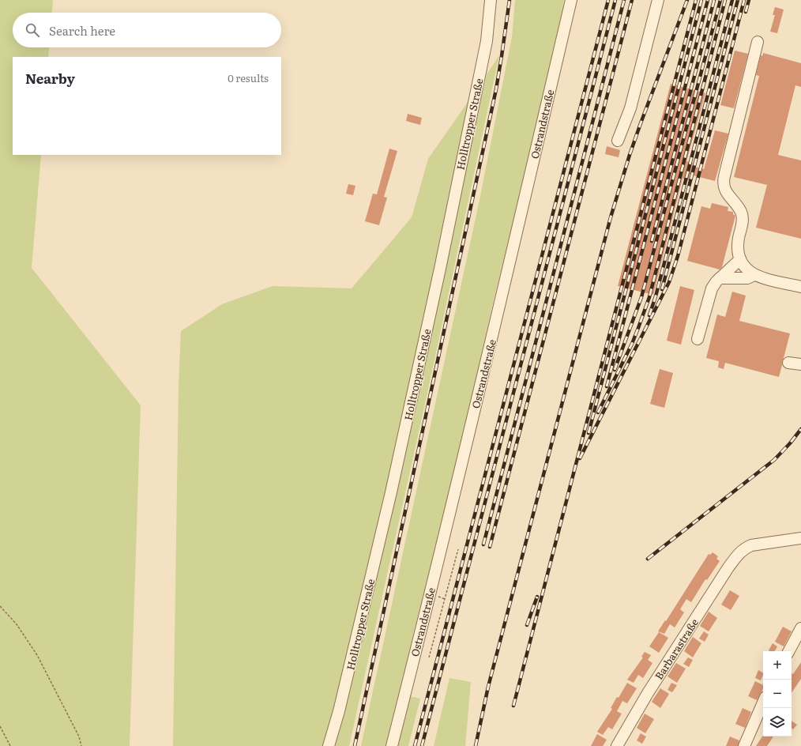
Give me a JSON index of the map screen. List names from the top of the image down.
{
  "streets": {
    "street": ["Holltropper Straße", "Ostrandstraße", "Barbarastraße"]
  },
  "page": {
    "search": "Search here",
    "heading": ["Nearby", "0 results"],
    "map_buttons": ["+", "−"]
  }
}
